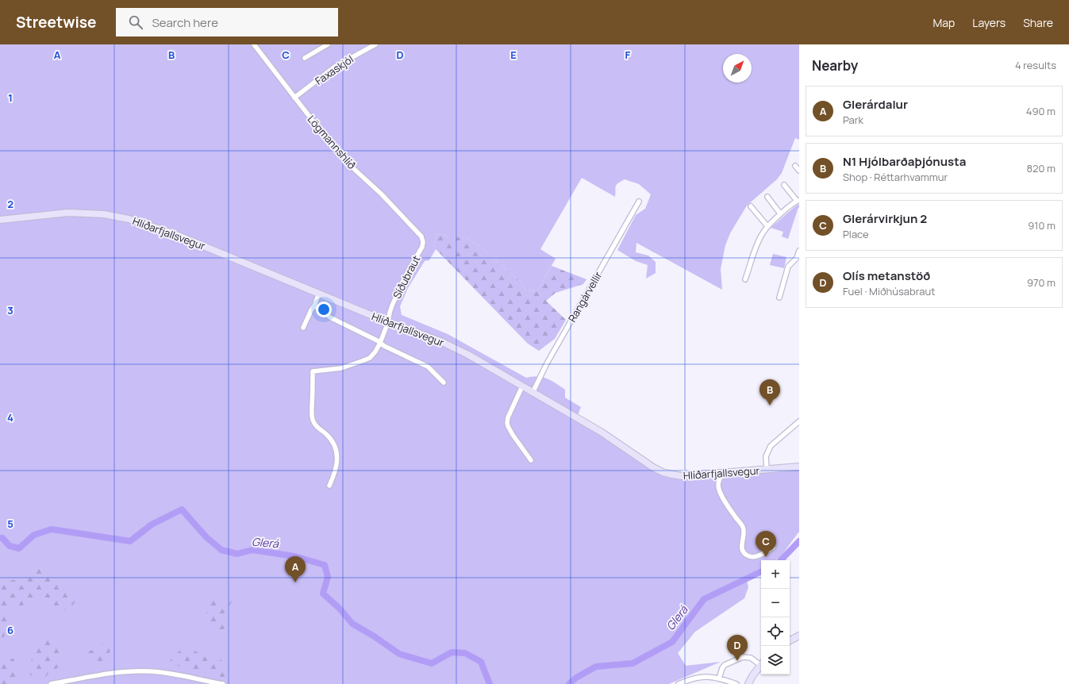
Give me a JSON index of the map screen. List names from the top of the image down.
{
  "streets": {
    "main road": ["Hlíðarfjallsvegur"],
    "street": [
      "Faxaskjól",
      "Lögmannshlíð",
      "Síðubraut",
      "Rangárvellir"
    ]
  },
  "crossings": [
    ["Faxaskjól", "Lögmannshlíð"],
    ["Lögmannshlíð", "Síðubraut"],
    ["Hlíðarfjallsvegur", "Síðubraut"],
    ["Hlíðarfjallsvegur", "Rangárvellir"]
  ],
  "water": ["Glerá"],
  "north": "top right",
  "page": {
    "header": "Streetwise",
    "search": "Search here",
    "nav": ["Map", "Layers", "Share"],
    "heading": ["Nearby", "4 results"],
    "list": [
      {
        "mark": "A",
        "name": "Glerárdalur",
        "note": "Park",
        "value": "490 m"
      },
      {
        "mark": "B",
        "name": "N1 Hjólbarðaþjónusta",
        "note": "Shop · Réttarhvammur",
        "value": "820 m"
      },
      {
        "mark": "C",
        "name": "Glerárvirkjun 2",
        "note": "Place",
        "value": "910 m"
      },
      {
        "mark": "D",
        "name": "Olís metanstöð",
        "note": "Fuel · Miðhúsabraut",
        "value": "970 m"
      }
    ],
    "pins": [
      "B",
      "C",
      "A",
      "D"
    ],
    "map_buttons": ["+", "−"]
  },
  "grid": {
    "columns": [
      "A",
      "B",
      "C",
      "D",
      "E",
      "F"
    ],
    "rows": [
      "1",
      "2",
      "3",
      "4",
      "5",
      "6"
    ]
  }
}
